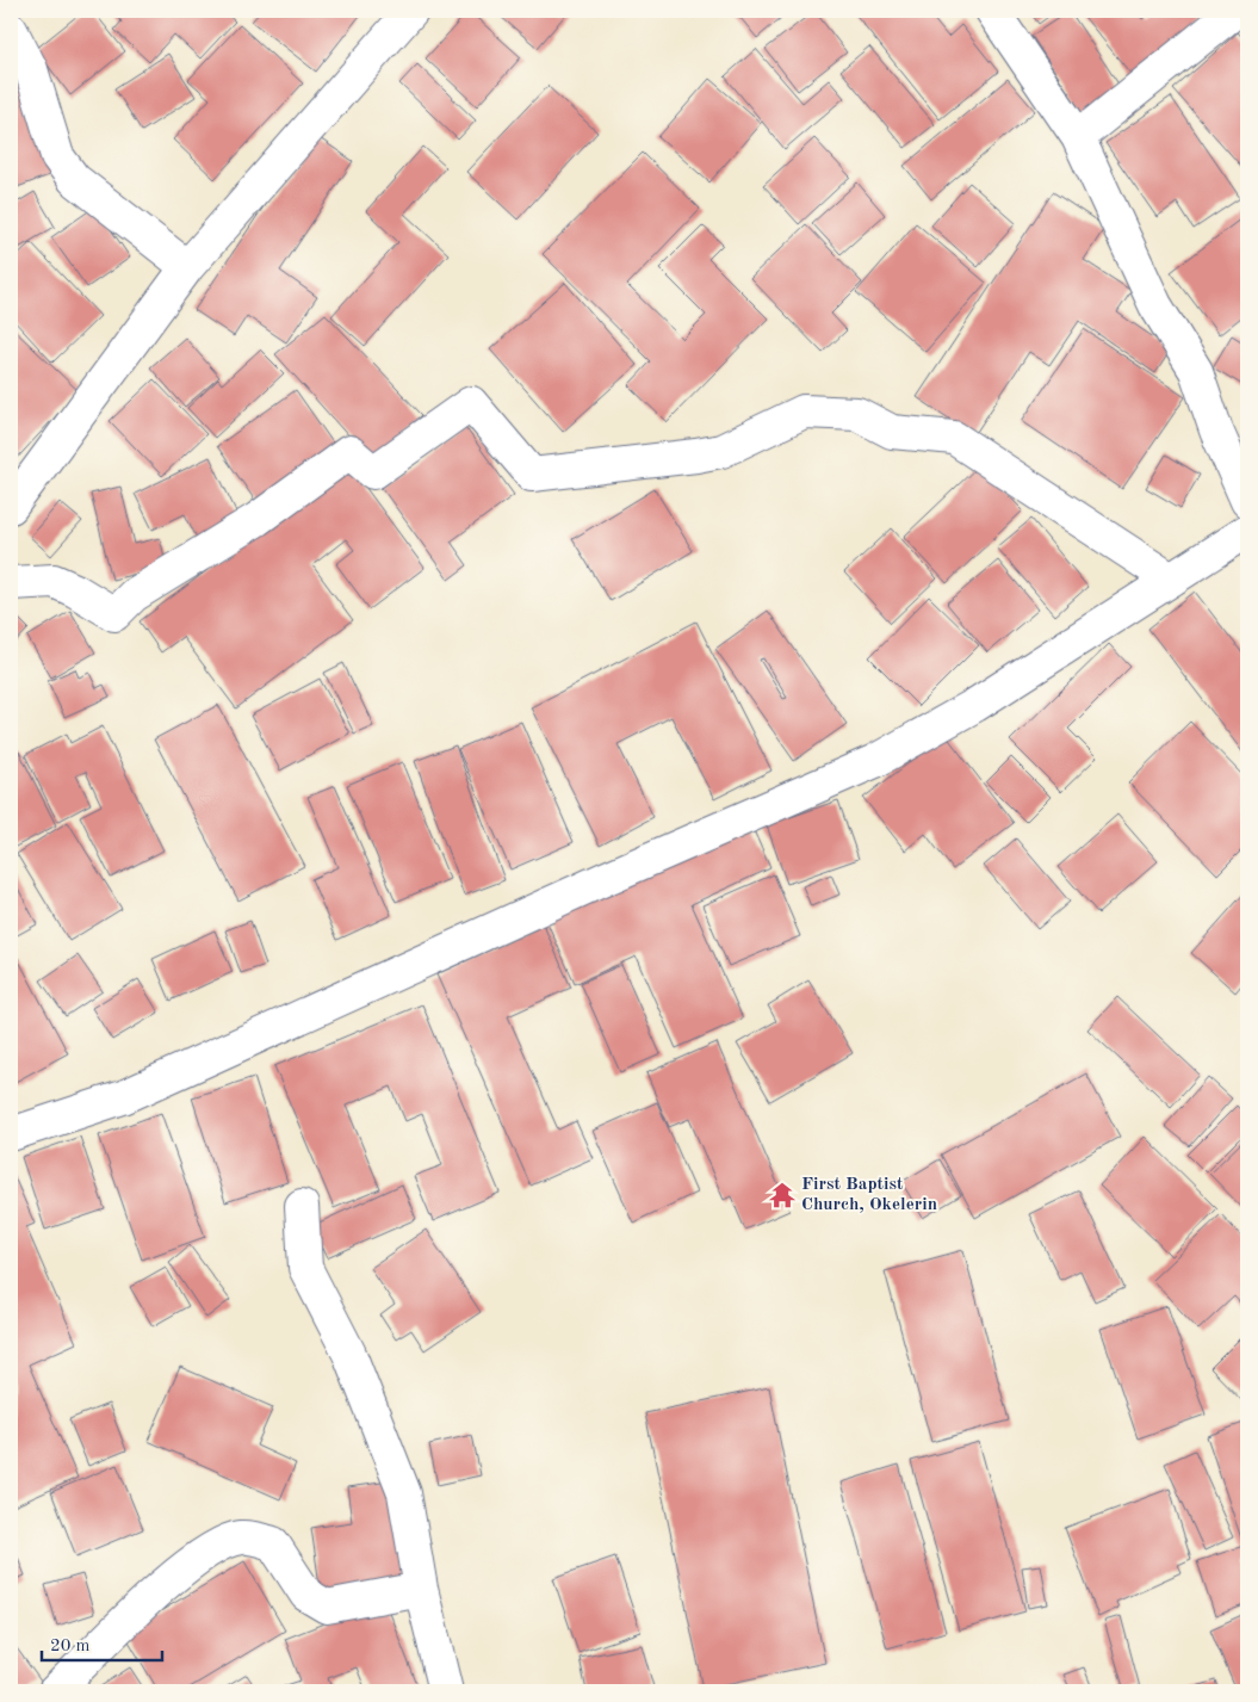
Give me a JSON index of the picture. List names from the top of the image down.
{
  "places": {
    "temple": ["First Baptist Church, Okelerin"]
  },
  "scale_bar": "20 m"
}
